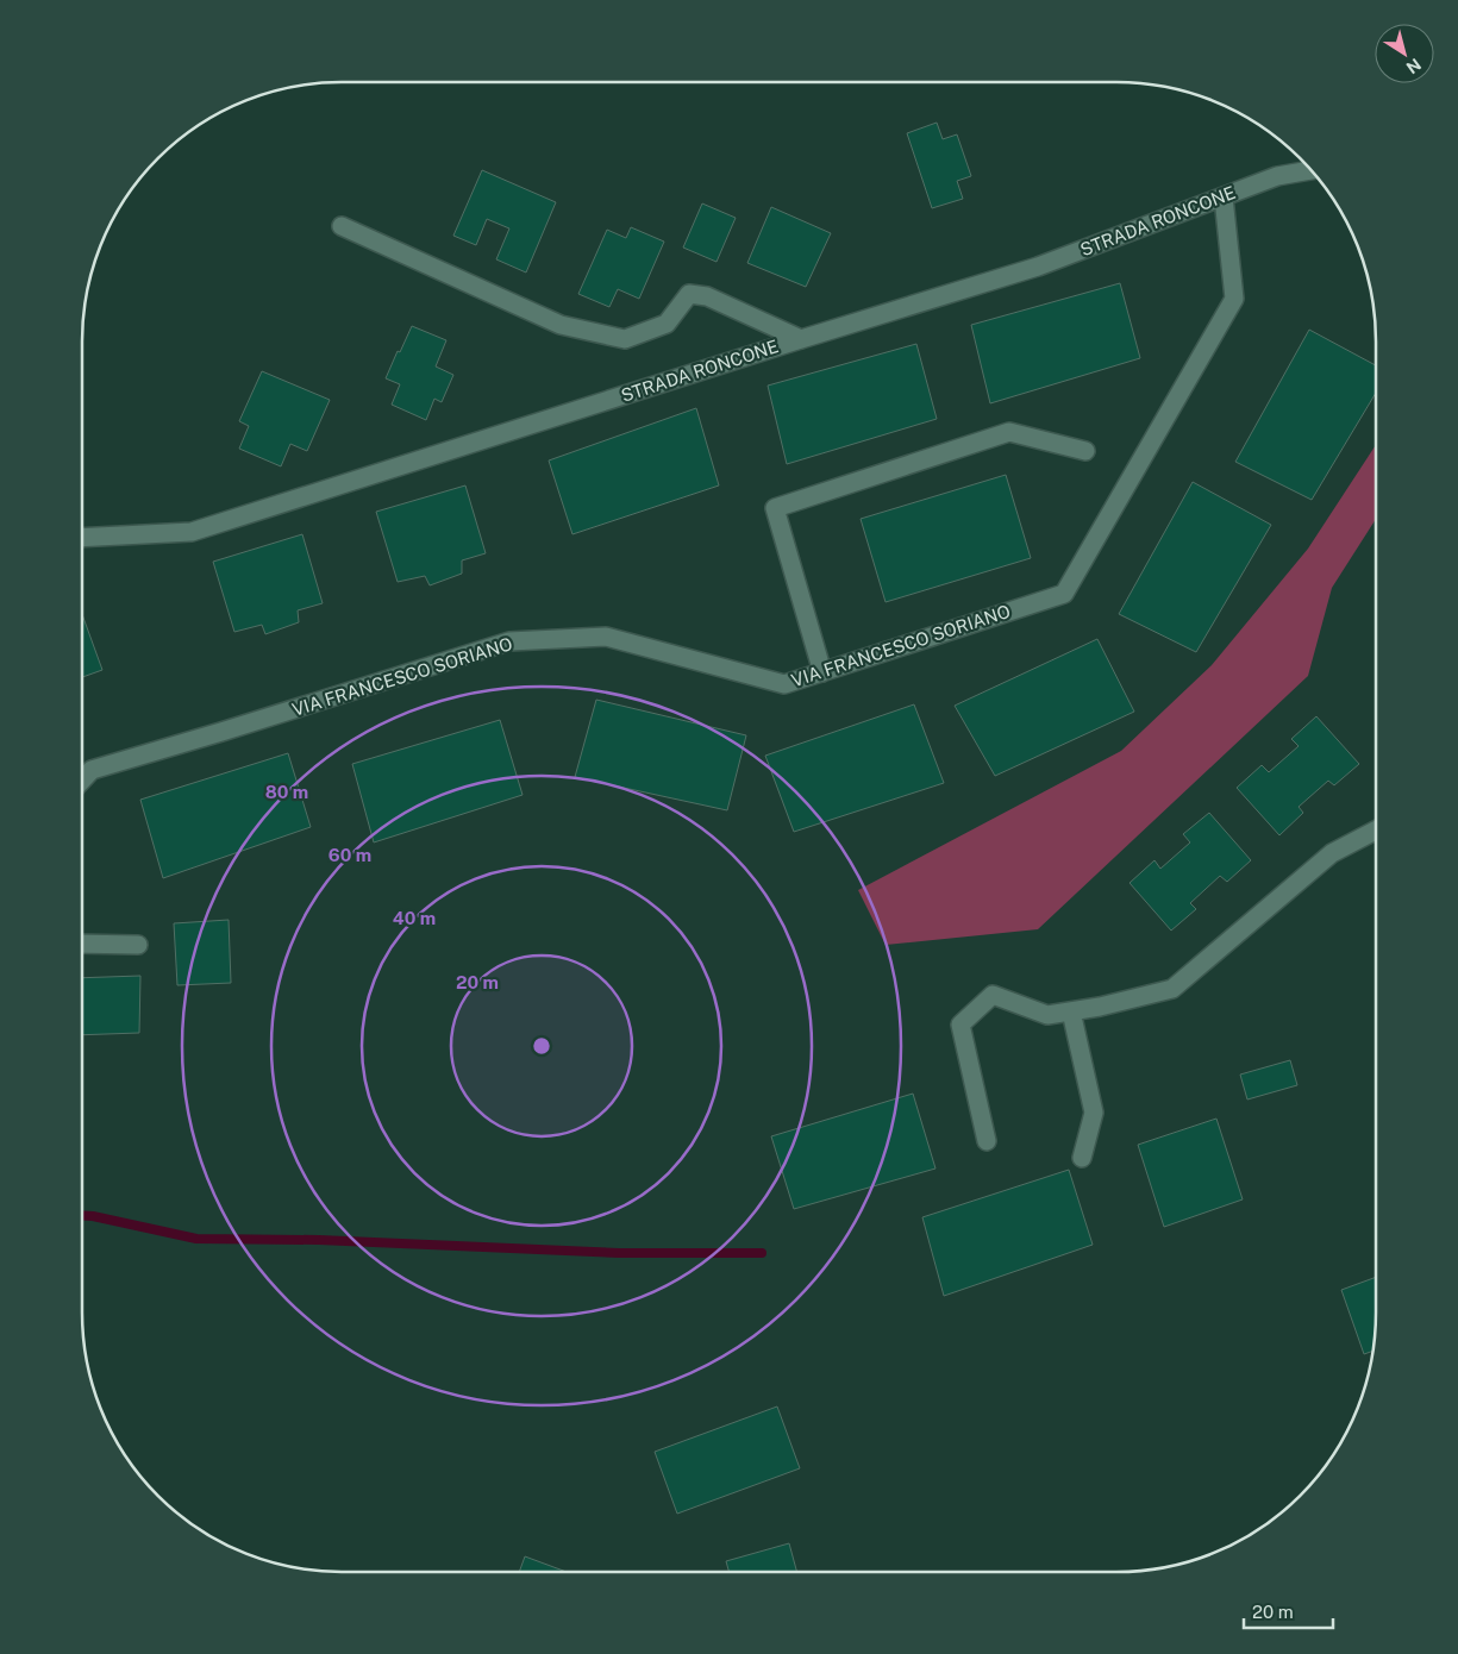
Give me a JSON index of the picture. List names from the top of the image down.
{
  "streets": {
    "street": ["STRADA RONCONE", "VIA FRANCESCO SORIANO"]
  },
  "crossings": [
    ["STRADA RONCONE", "VIA FRANCESCO SORIANO"]
  ],
  "scale_bar": "20 m",
  "north": "bottom right",
  "rings": [
    "80 m",
    "60 m",
    "40 m",
    "20 m"
  ]
}
